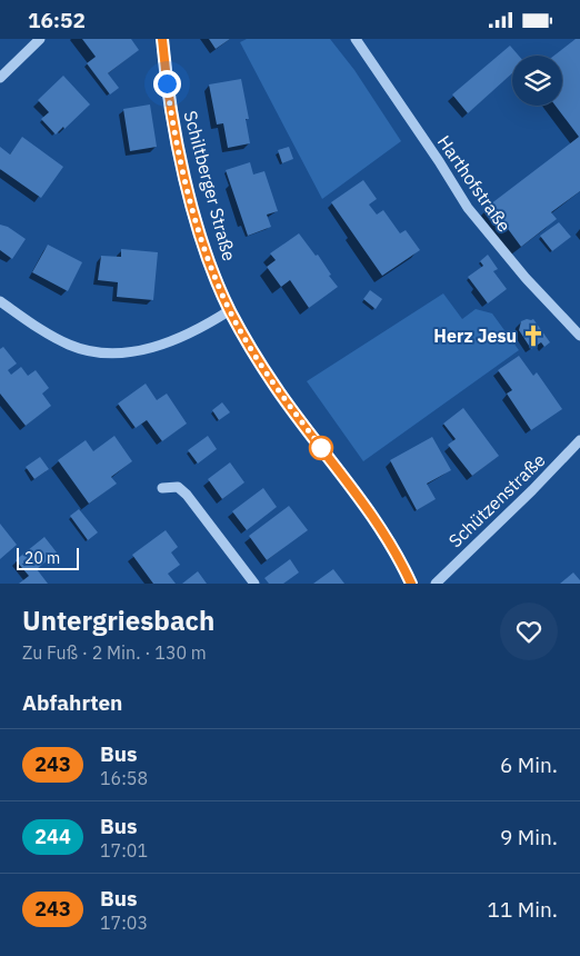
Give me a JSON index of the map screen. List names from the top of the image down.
{
  "streets": {
    "main road": ["Schiltberger Straße"],
    "street": ["Harthofstraße", "Schützenstraße"]
  },
  "places": {
    "church": ["Herz Jesu"]
  },
  "lines": ["bus line 243"],
  "scale_bar": "20 m",
  "page": {
    "status": "16:52",
    "scale": "20 m",
    "heading": [
      ["Untergriesbach", "Zu Fuß · 2 Min. · 130 m"],
      "Abfahrten"
    ],
    "list": [
      {
        "mark": "243",
        "name": "Bus",
        "note": "16:58",
        "value": "6 Min."
      },
      {
        "mark": "244",
        "name": "Bus",
        "note": "17:01",
        "value": "9 Min."
      },
      {
        "mark": "243",
        "name": "Bus",
        "note": "17:03",
        "value": "11 Min."
      }
    ]
  }
}
